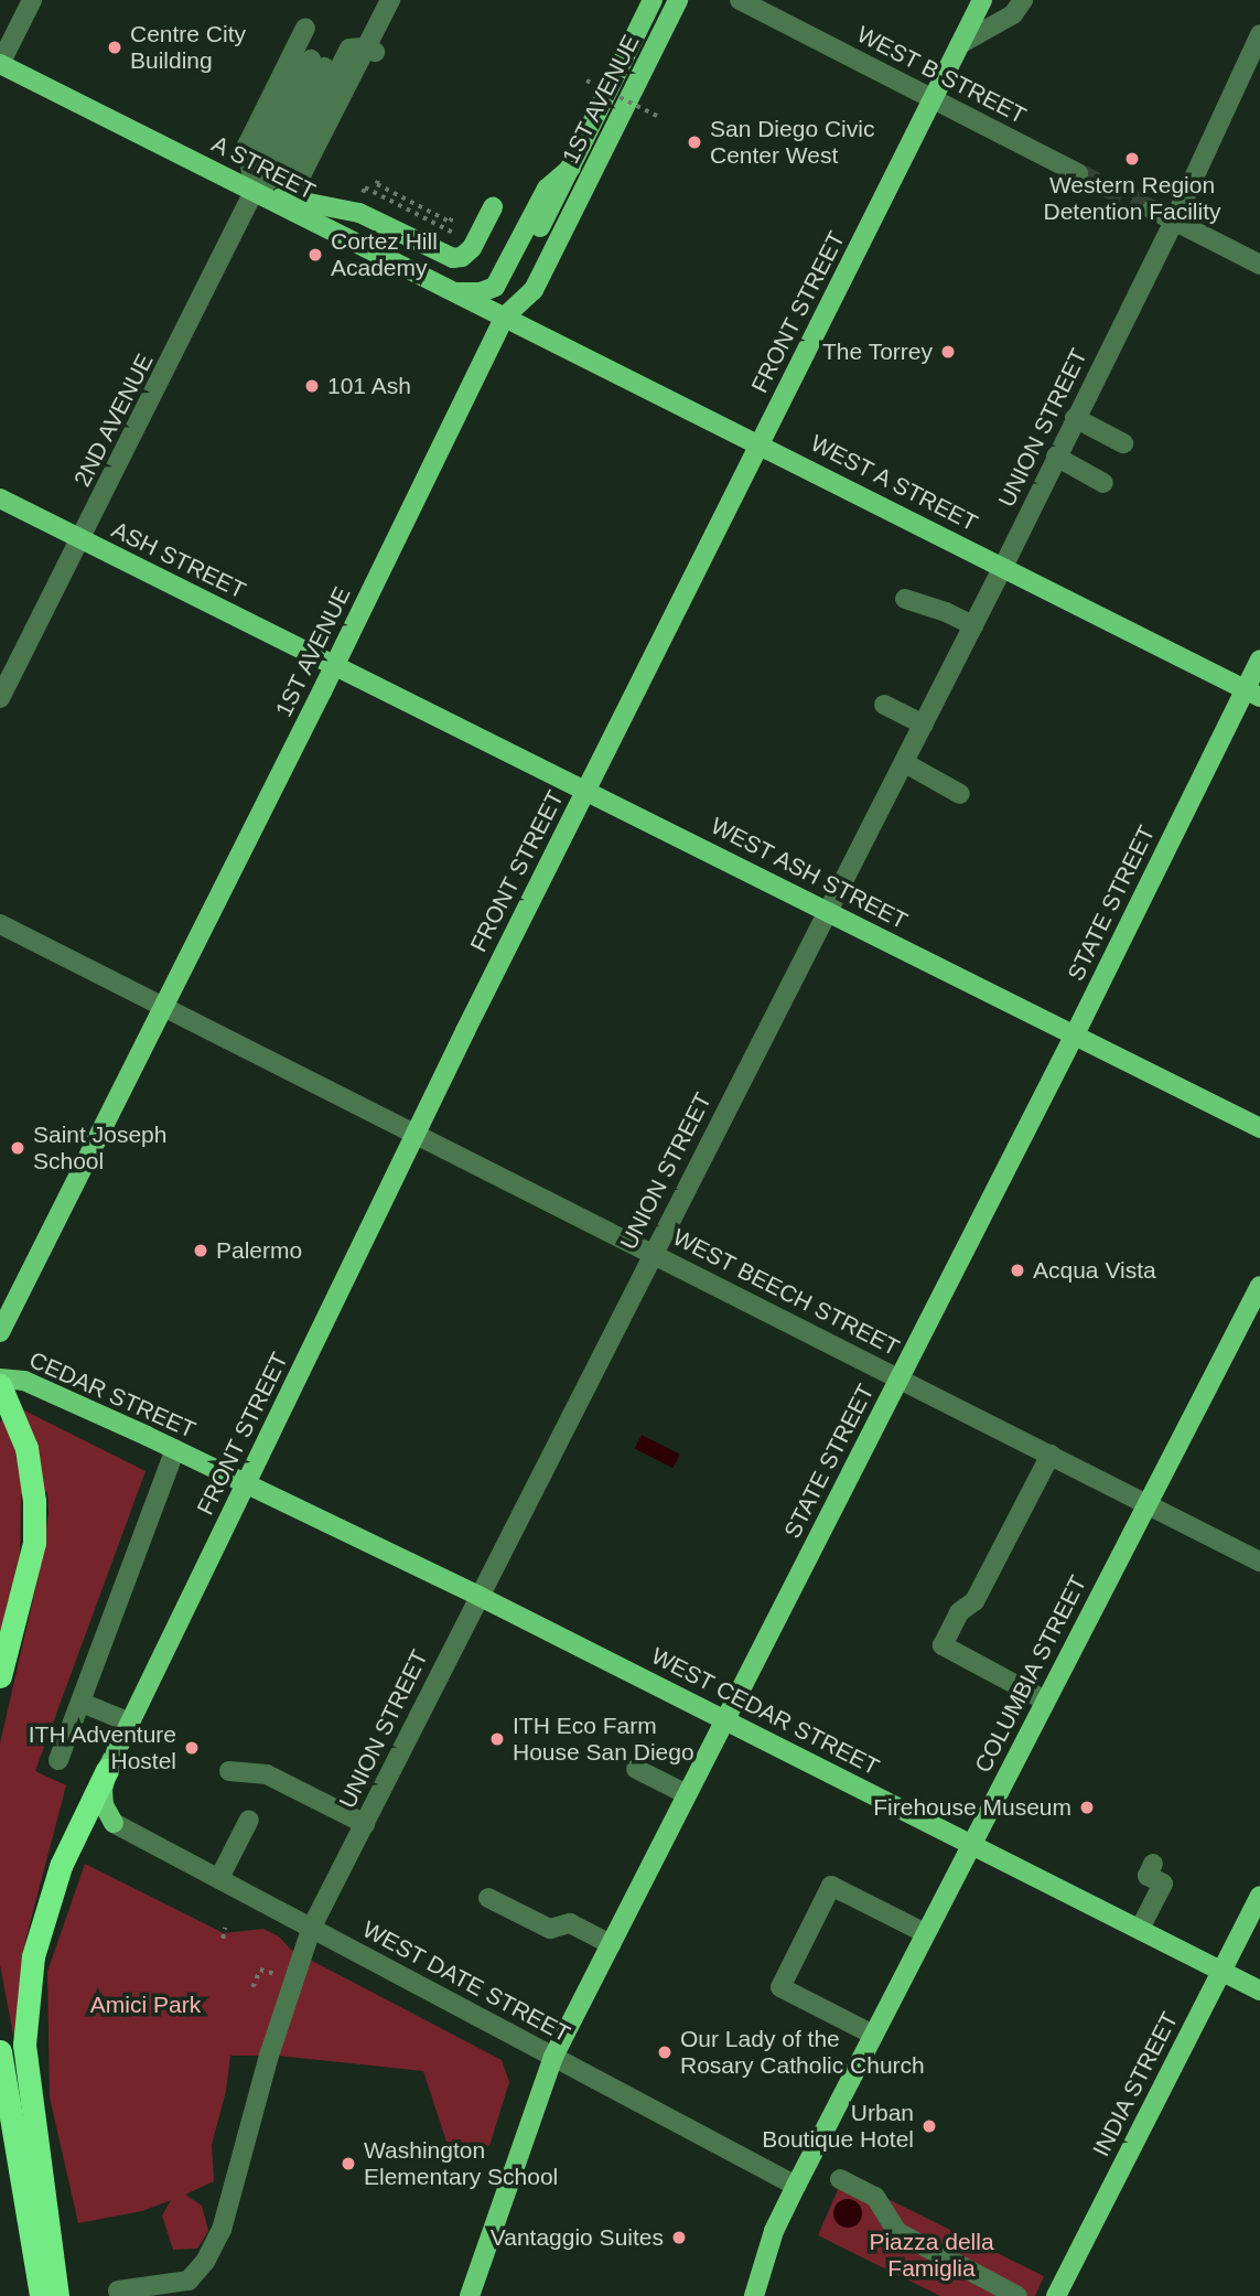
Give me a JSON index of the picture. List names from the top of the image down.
{
  "streets": {
    "main road": [
      "1ST AVENUE",
      "A STREET",
      "FRONT STREET",
      "WEST A STREET",
      "ASH STREET",
      "WEST ASH STREET",
      "STATE STREET",
      "CEDAR STREET",
      "COLUMBIA STREET",
      "WEST CEDAR STREET",
      "INDIA STREET"
    ],
    "street": [
      "WEST B STREET",
      "2ND AVENUE",
      "UNION STREET",
      "WEST BEECH STREET",
      "WEST DATE STREET"
    ]
  },
  "crossings": [
    ["WEST B STREET", "FRONT STREET"],
    ["1ST AVENUE", "A STREET"],
    ["1ST AVENUE", "WEST A STREET"],
    ["1ST AVENUE", "ASH STREET"],
    ["1ST AVENUE", "WEST ASH STREET"],
    ["1ST AVENUE", "WEST BEECH STREET"],
    ["A STREET", "2ND AVENUE"],
    ["A STREET", "WEST A STREET"],
    ["FRONT STREET", "WEST A STREET"],
    ["FRONT STREET", "WEST ASH STREET"],
    ["FRONT STREET", "WEST BEECH STREET"],
    ["FRONT STREET", "CEDAR STREET"],
    ["FRONT STREET", "WEST CEDAR STREET"],
    ["2ND AVENUE", "ASH STREET"],
    ["UNION STREET", "WEST A STREET"],
    ["UNION STREET", "WEST ASH STREET"],
    ["UNION STREET", "WEST BEECH STREET"],
    ["UNION STREET", "WEST CEDAR STREET"],
    ["UNION STREET", "WEST DATE STREET"],
    ["WEST A STREET", "STATE STREET"],
    ["ASH STREET", "WEST ASH STREET"],
    ["WEST ASH STREET", "STATE STREET"],
    ["STATE STREET", "WEST BEECH STREET"],
    ["STATE STREET", "WEST CEDAR STREET"],
    ["STATE STREET", "WEST DATE STREET"],
    ["WEST BEECH STREET", "COLUMBIA STREET"],
    ["CEDAR STREET", "WEST CEDAR STREET"],
    ["COLUMBIA STREET", "WEST CEDAR STREET"],
    ["COLUMBIA STREET", "WEST DATE STREET"],
    ["WEST CEDAR STREET", "INDIA STREET"]
  ],
  "parks": ["Amici Park", "Piazza della Famiglia"],
  "places": [
    "Centre City Building",
    "San Diego Civic Center West",
    "Western Region Detention Facility",
    "Cortez Hill Academy",
    "The Torrey",
    "101 Ash",
    "Saint Joseph School",
    "Palermo",
    "Acqua Vista",
    "ITH Eco Farm House San Diego",
    "ITH Adventure Hostel",
    "Firehouse Museum",
    "Our Lady of the Rosary Catholic Church",
    "Urban Boutique Hotel",
    "Washington Elementary School",
    "Vantaggio Suites"
  ]
}
